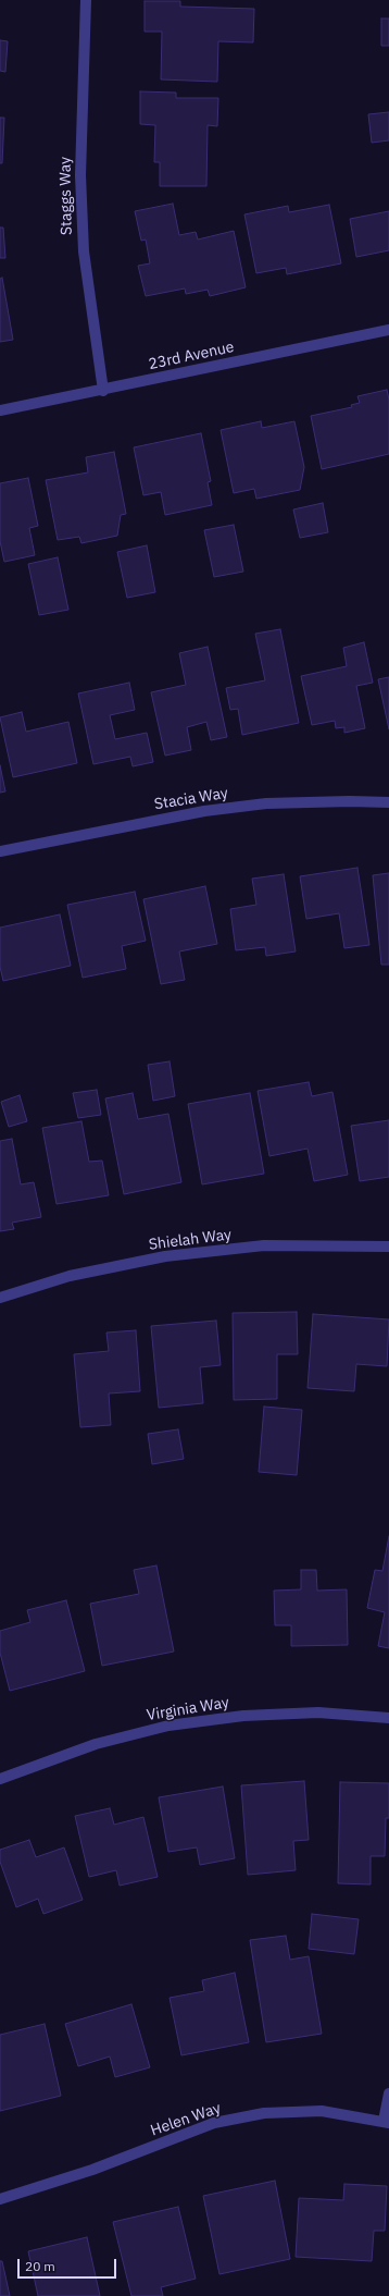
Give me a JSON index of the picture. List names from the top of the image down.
{
  "streets": {
    "street": [
      "Staggs Way",
      "23rd Avenue",
      "Stacia Way",
      "Shielah Way",
      "Virginia Way",
      "Helen Way"
    ]
  },
  "crossings": [
    ["Staggs Way", "23rd Avenue"]
  ],
  "scale_bar": "20 m"
}
